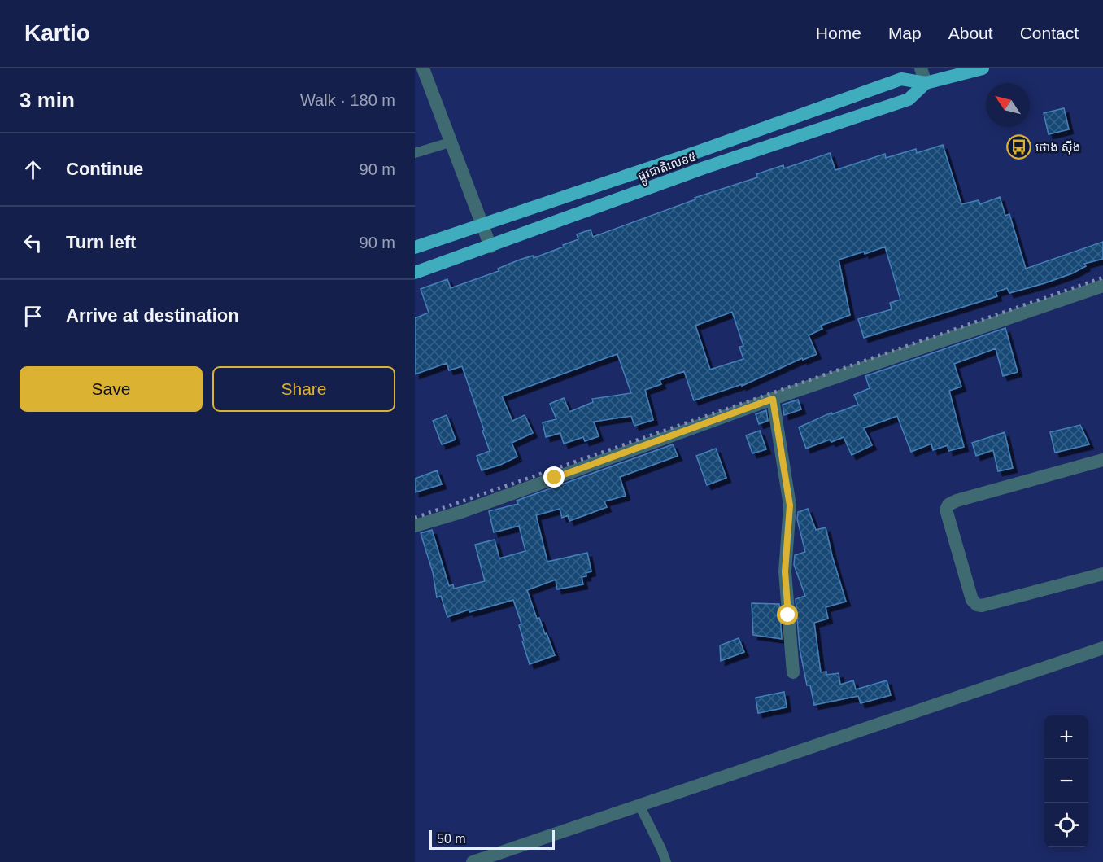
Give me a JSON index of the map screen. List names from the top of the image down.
{
  "streets": {
    "highway": ["ផ្លូវជាតិលេខ៥"]
  },
  "places": {
    "bus stop": ["ថោង ស៊ីង"]
  },
  "scale_bar": "50 m",
  "north": "top left",
  "page": {
    "header": "Kartio",
    "nav": [
      "Home",
      "Map",
      "About",
      "Contact"
    ],
    "heading": ["3 min", "Walk · 180 m"],
    "list": [
      ["Continue", "90 m"],
      ["Turn left", "90 m"],
      "Arrive at destination"
    ],
    "buttons": ["Save", "Share"],
    "map_buttons": ["+", "−"],
    "scale": "50 m"
  }
}
